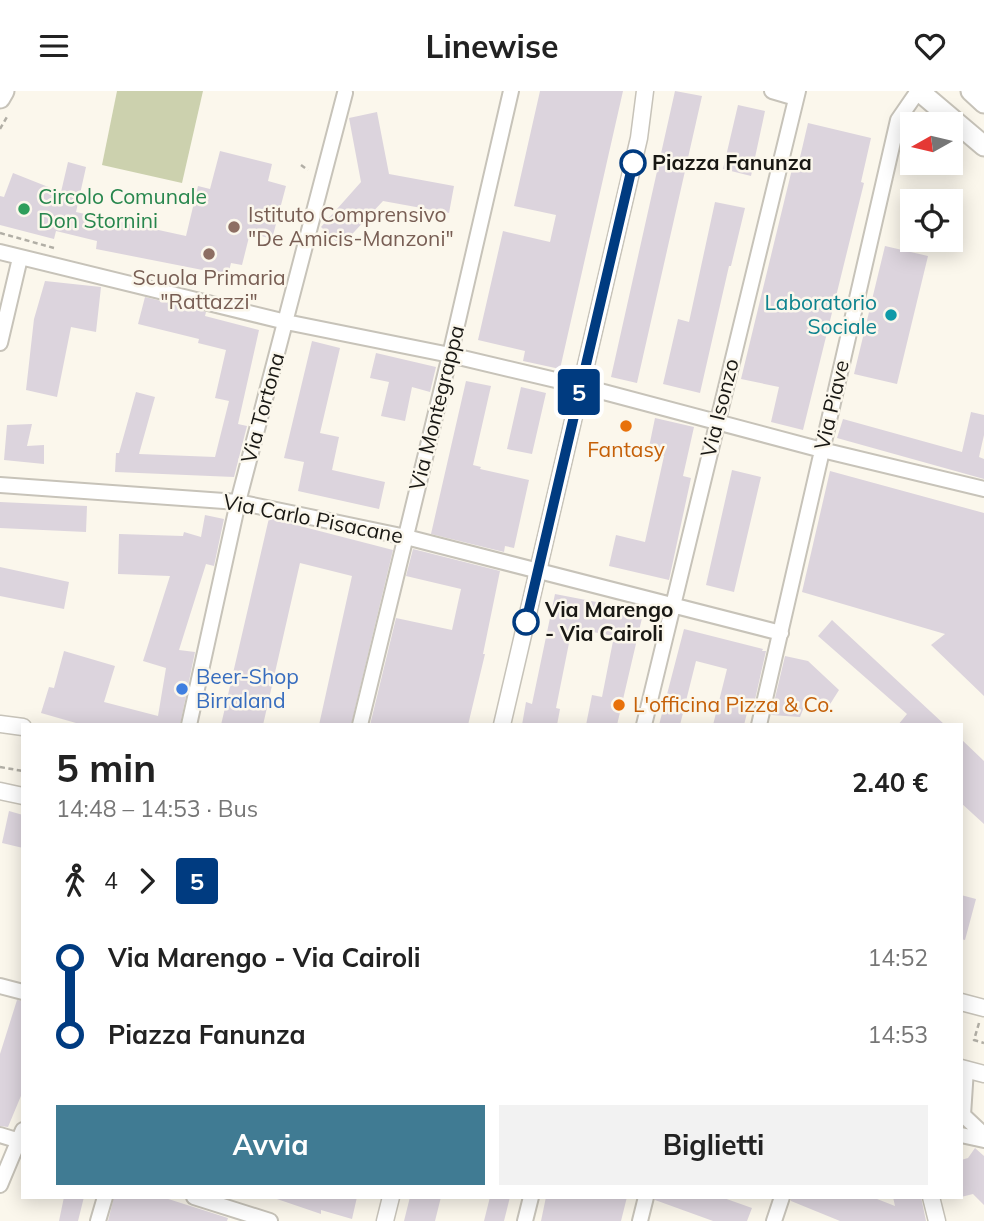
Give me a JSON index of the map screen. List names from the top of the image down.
{
  "streets": {
    "street": [
      "Via Piave",
      "Via Tortona",
      "Via Montegrappa",
      "Via Isonzo",
      "Via Carlo Pisacane"
    ]
  },
  "crossings": [
    ["Via Piave", "Via Carlo Pisacane"],
    ["Via Tortona", "Via Carlo Pisacane"],
    ["Via Montegrappa", "Via Carlo Pisacane"],
    ["Via Isonzo", "Via Carlo Pisacane"]
  ],
  "places": [
    "Piazza Fanunza",
    "Circolo Comunale Don Stornini",
    "Istituto Comprensivo \"De Amicis-Manzoni\"",
    "Scuola Primaria \"Rattazzi\"",
    "Laboratorio Sociale",
    "Fantasy",
    "Via Marengo - Via Cairoli",
    "Beer-Shop Birraland",
    "L'officina Pizza & Co."
  ],
  "lines": ["bus line 5"],
  "north": "left",
  "page": {
    "header": "Linewise",
    "on_map": "5",
    "heading": ["5 min", "14:48 – 14:53 · Bus", "2.40 €"],
    "legs": ["4", "5"],
    "list": [
      {
        "name": "Via Marengo - Via Cairoli",
        "value": "14:52"
      },
      {
        "name": "Piazza Fanunza",
        "value": "14:53"
      }
    ],
    "buttons": ["Avvia", "Biglietti"]
  }
}
